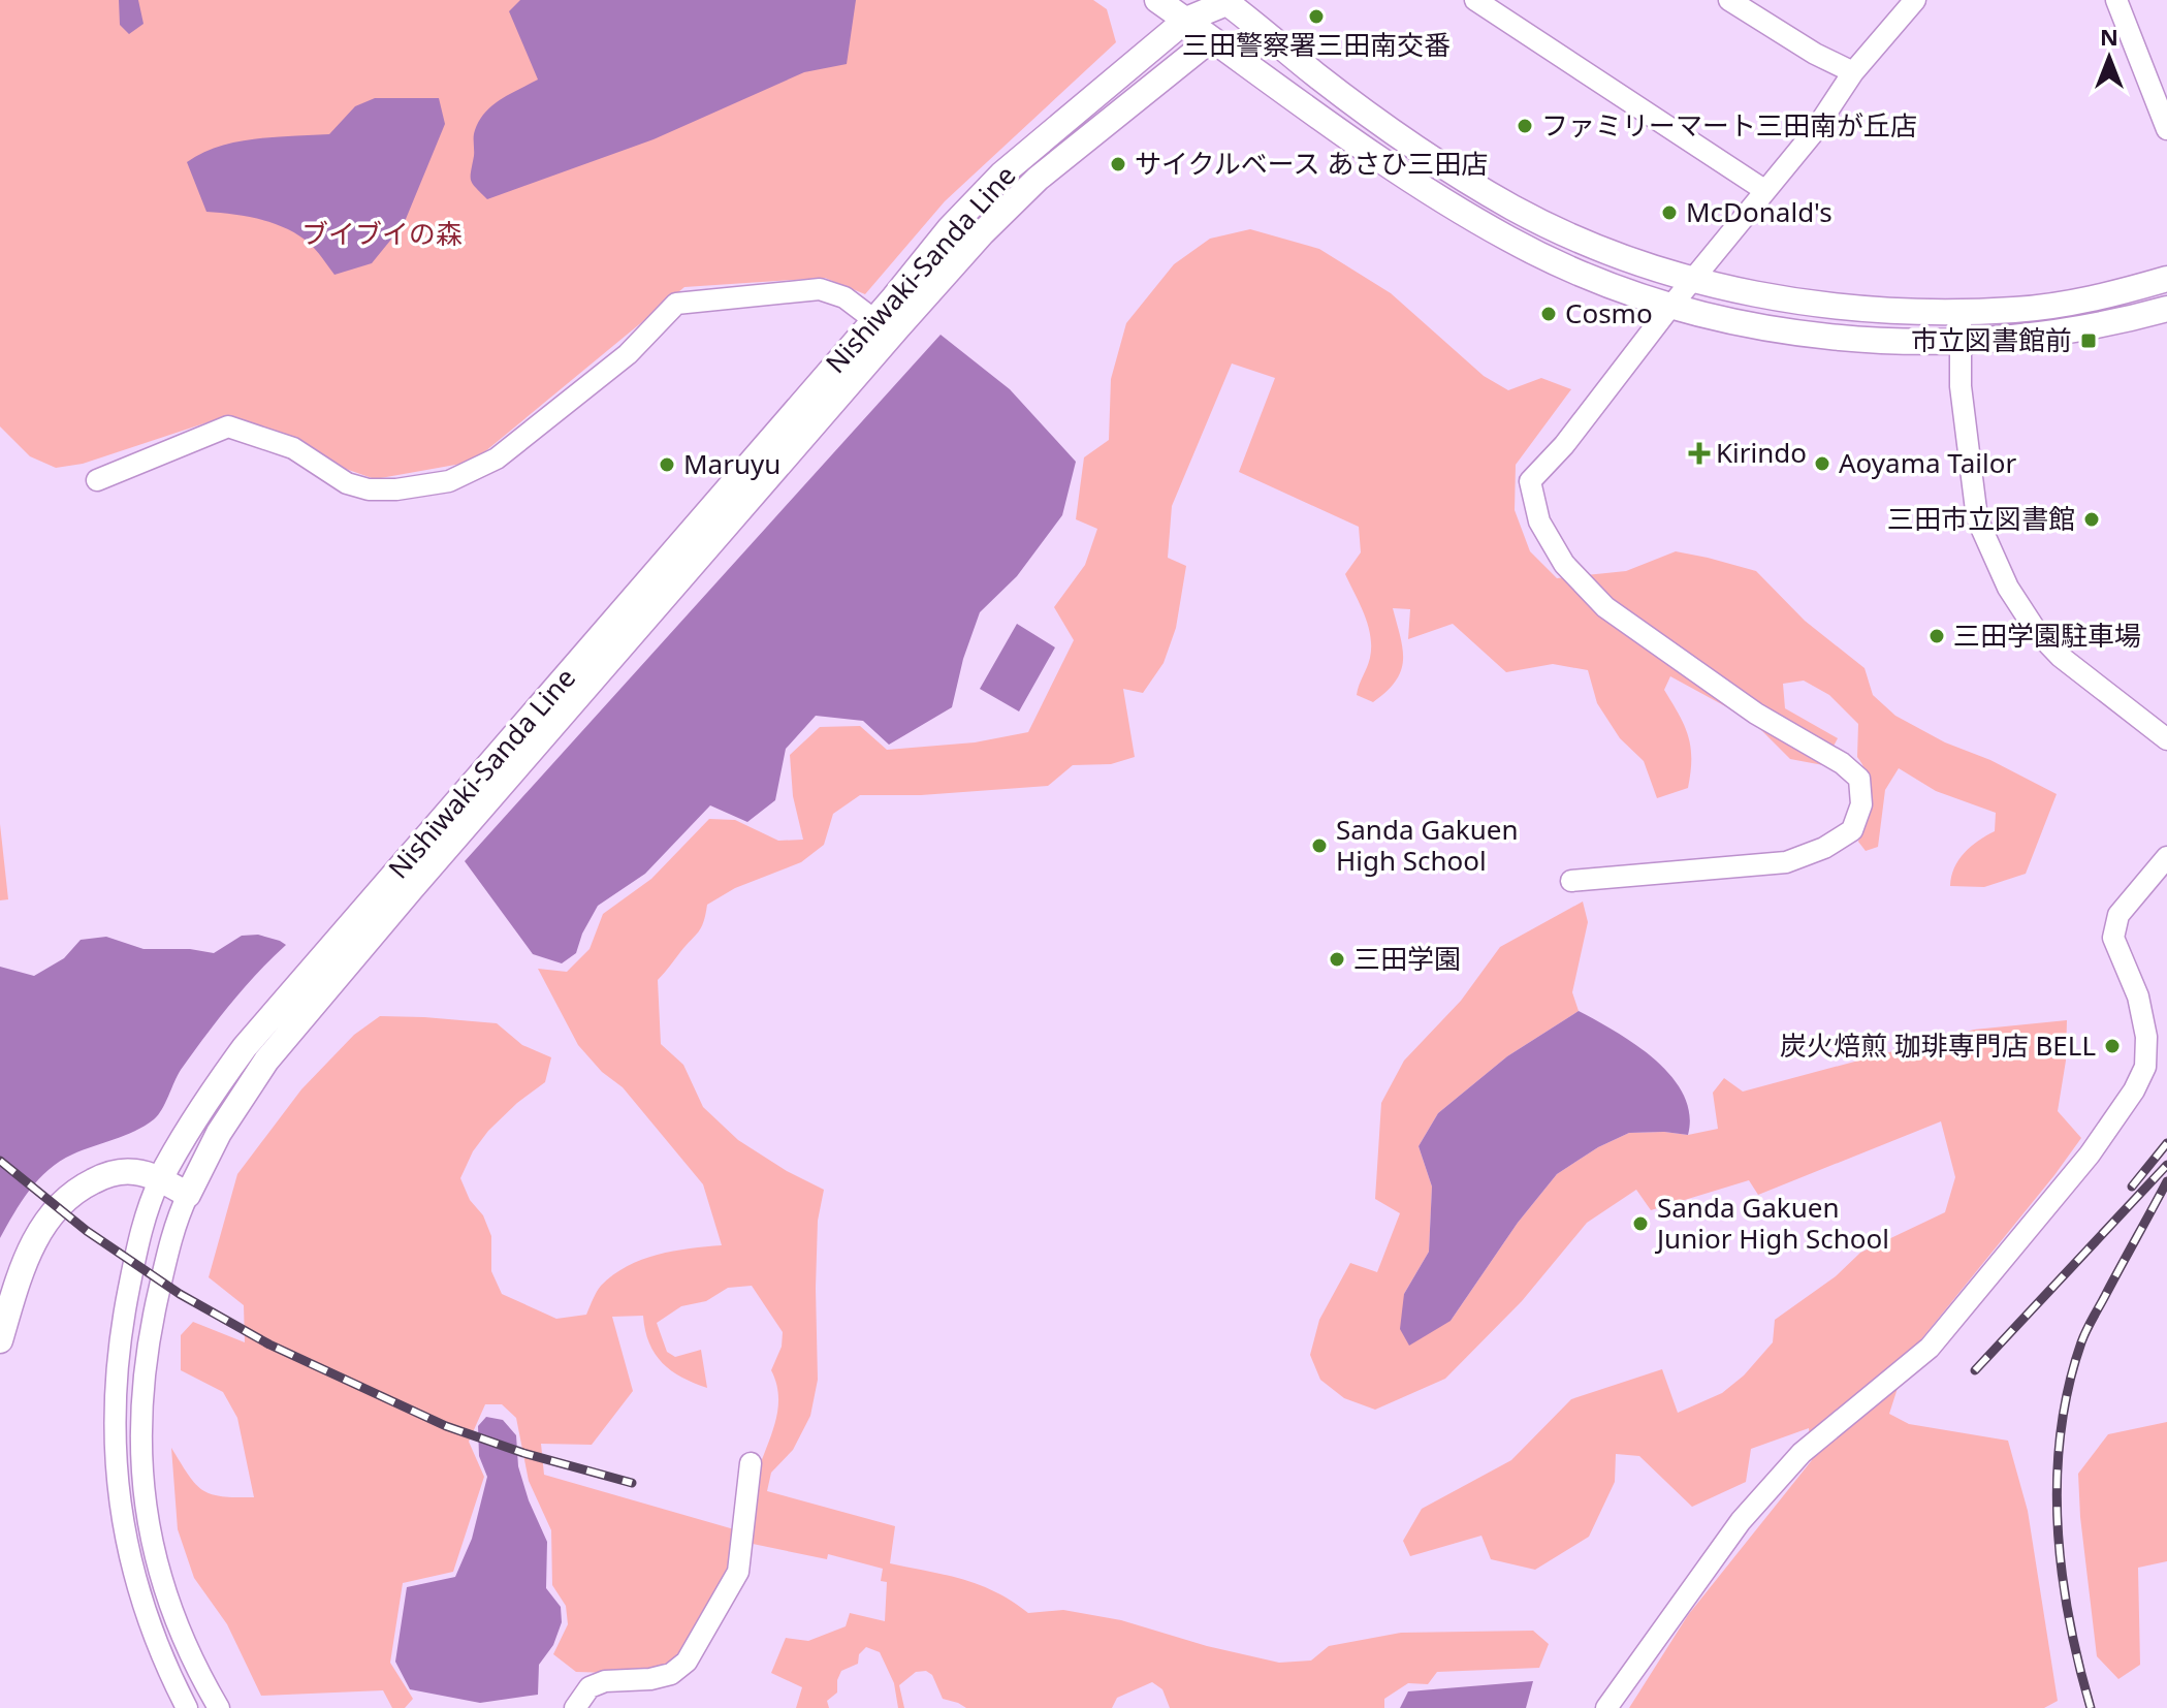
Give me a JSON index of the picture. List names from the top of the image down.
{
  "streets": {
    "main road": ["Nishiwaki-Sanda Line"]
  },
  "parks": ["ブイブイの森"],
  "places": {
    "other": [
      "三田警察署三田南交番",
      "ファミリーマート三田南が丘店",
      "サイクルベース あさひ三田店",
      "McDonald's",
      "Cosmo",
      "Aoyama Tailor",
      "Maruyu",
      "三田市立図書館",
      "三田学園駐車場",
      "Sanda Gakuen High School",
      "三田学園",
      "炭火焙煎 珈琲専門店 BELL",
      "Sanda Gakuen Junior High School"
    ],
    "transit": ["市立図書館前"],
    "health": ["Kirindo"]
  },
  "north": "top"
}
